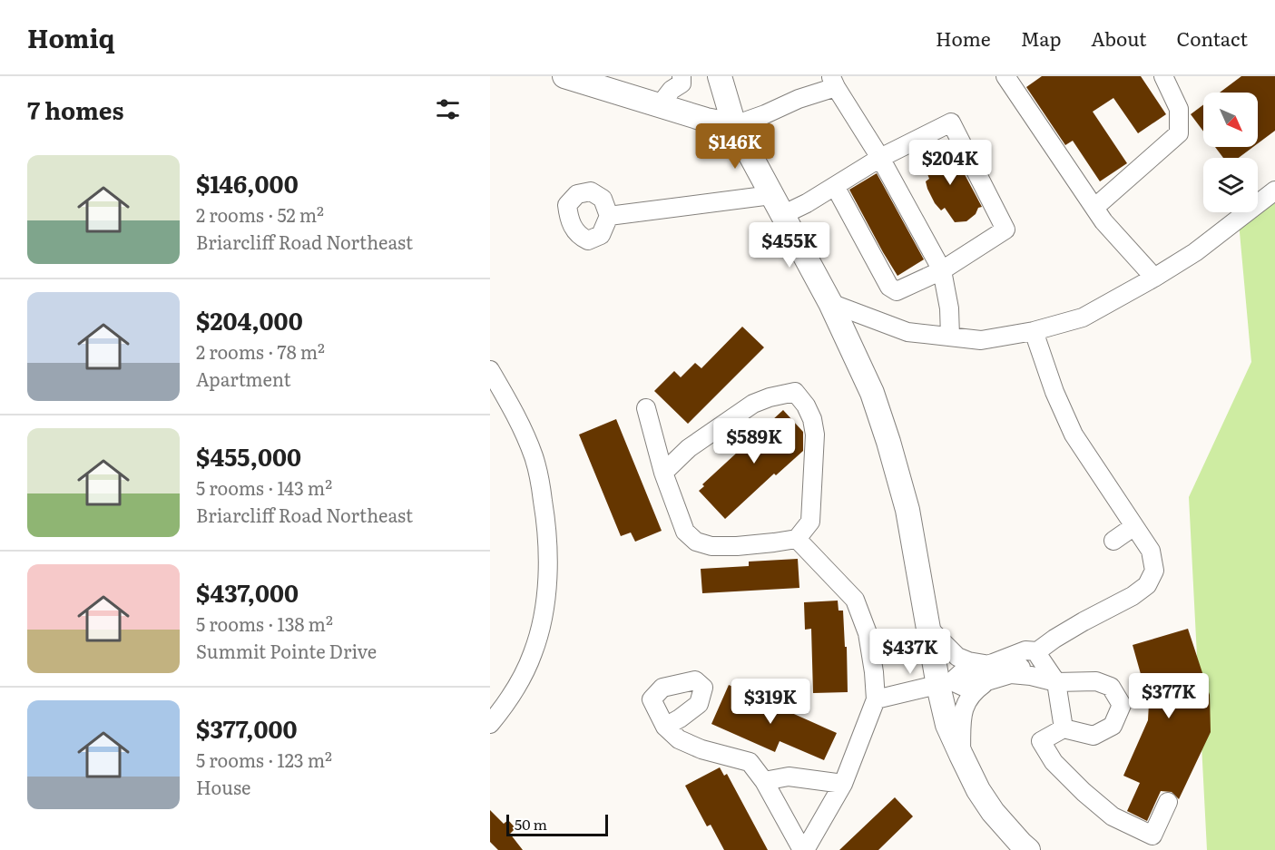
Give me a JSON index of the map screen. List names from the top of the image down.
{
  "scale_bar": "50 m",
  "north": "bottom right",
  "page": {
    "header": "Homiq",
    "nav": [
      "Home",
      "Map",
      "About",
      "Contact"
    ],
    "heading": "7 homes",
    "price": [
      "$146K",
      "$204K",
      "$455K",
      "$589K",
      "$437K",
      "$377K",
      "$319K"
    ],
    "list": [
      {
        "name": "$146,000",
        "note": "2 rooms · 52 m² · Briarcliff Road Northeast"
      },
      {
        "name": "$204,000",
        "note": "2 rooms · 78 m² · Apartment"
      },
      {
        "name": "$455,000",
        "note": "5 rooms · 143 m² · Briarcliff Road Northeast"
      },
      {
        "name": "$437,000",
        "note": "5 rooms · 138 m² · Summit Pointe Drive"
      },
      {
        "name": "$377,000",
        "note": "5 rooms · 123 m² · House"
      }
    ],
    "scale": "50 m"
  }
}
